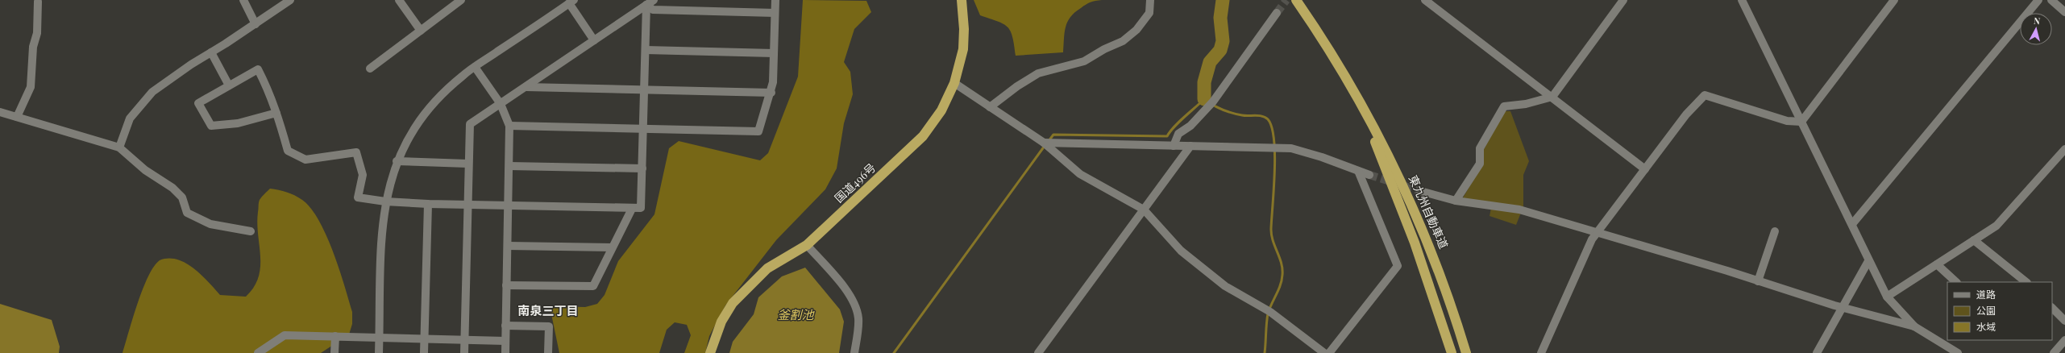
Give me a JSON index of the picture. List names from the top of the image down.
{
  "streets": {
    "highway": ["国道496号", "東九州自動車道"]
  },
  "districts": ["南泉三丁目"],
  "water": ["釜割池"],
  "legend": ["道路", "公園", "水域"],
  "north": "top"
}
